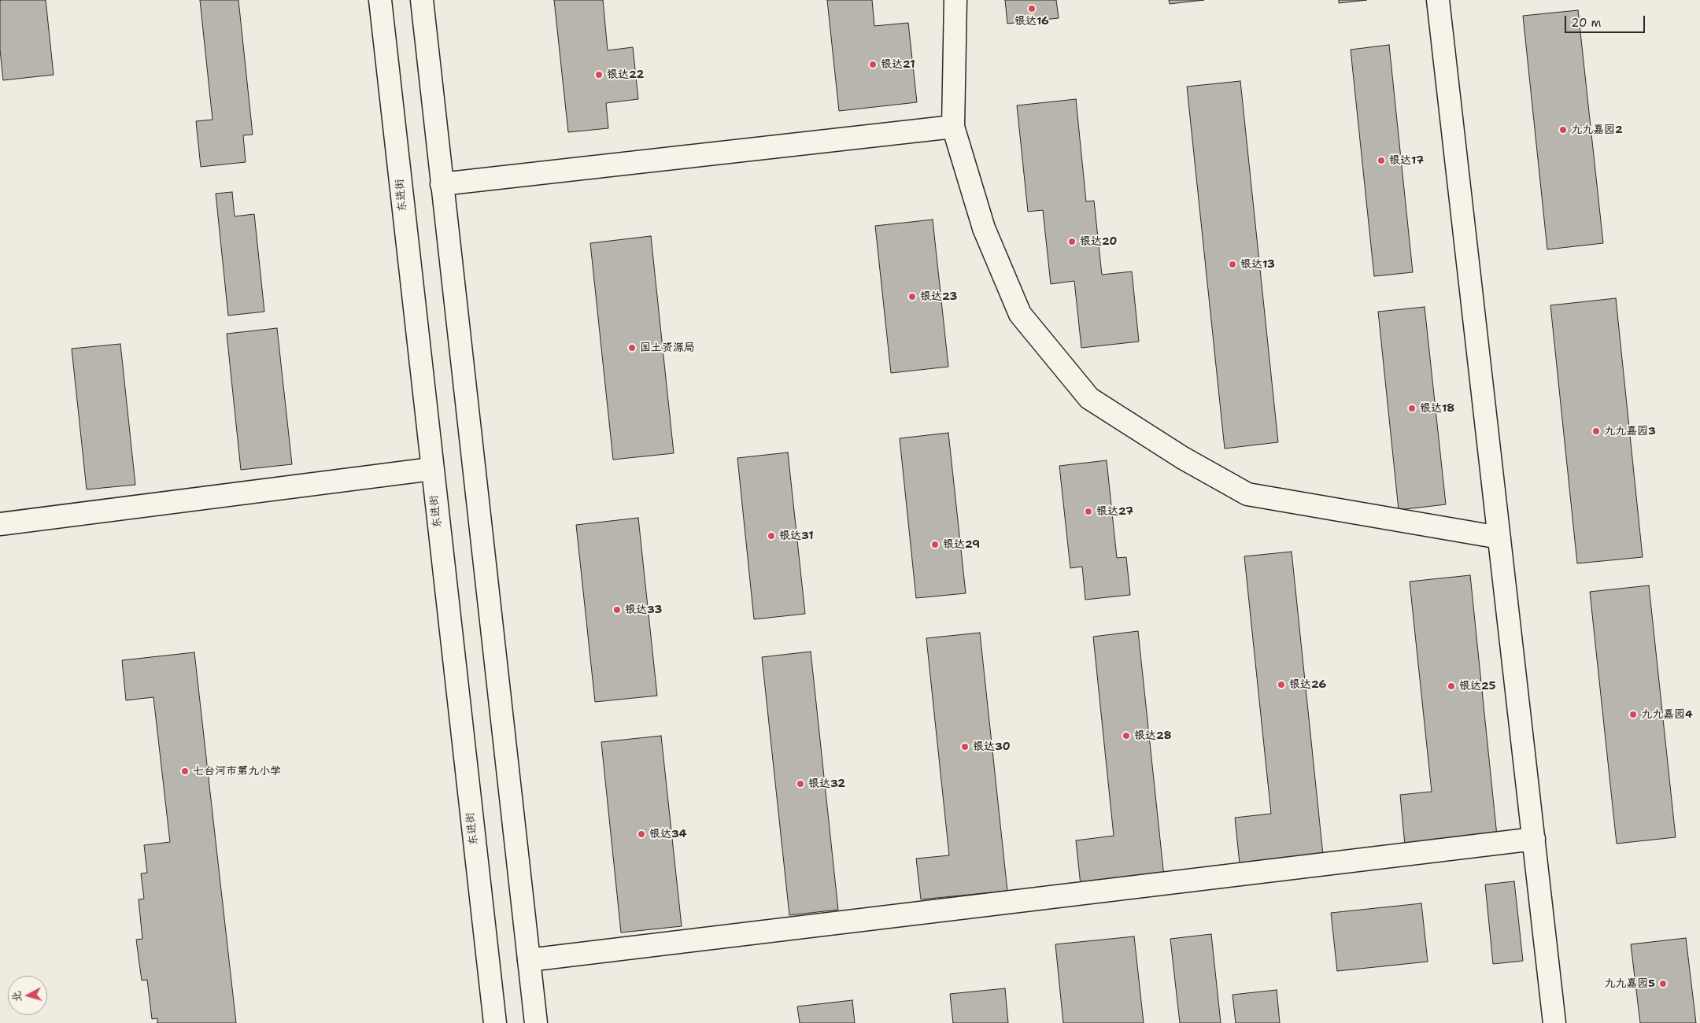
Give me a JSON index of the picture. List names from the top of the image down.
{
  "streets": {
    "street": ["东进街"]
  },
  "places": [
    "银达16",
    "银达21",
    "银达22",
    "九九嘉园2",
    "银达17",
    "银达20",
    "银达13",
    "银达23",
    "国土资源局",
    "银达18",
    "九九嘉园3",
    "银达27",
    "银达31",
    "银达29",
    "银达33",
    "银达26",
    "银达25",
    "九九嘉园4",
    "银达28",
    "银达30",
    "七台河市第九小学",
    "银达32",
    "银达34",
    "九九嘉园5"
  ],
  "scale_bar": "20 m",
  "north": "left"
}
